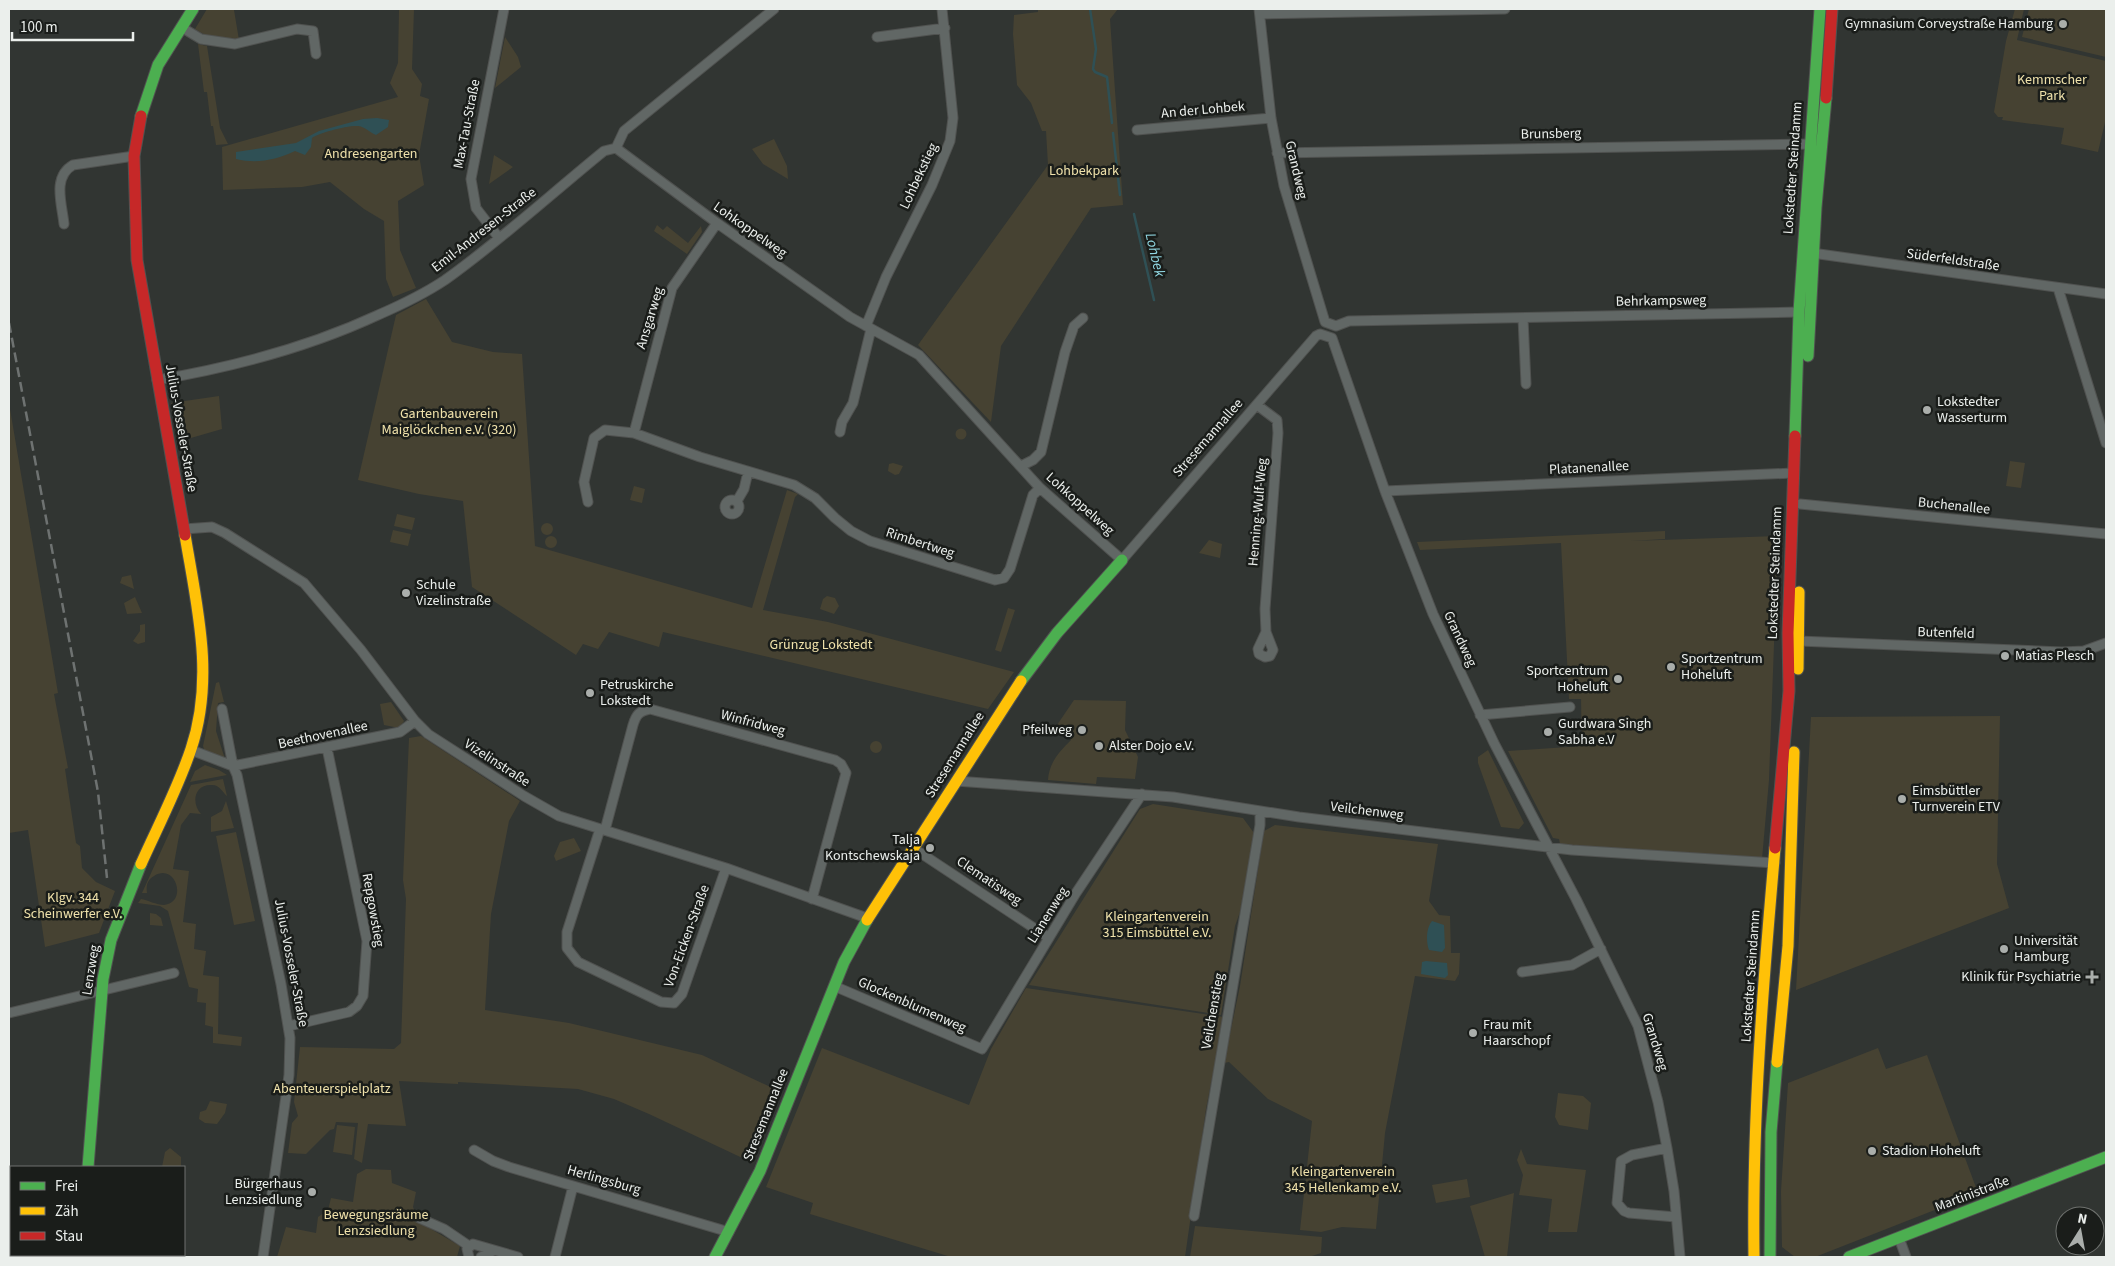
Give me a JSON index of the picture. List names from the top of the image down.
{
  "streets": {
    "main road": [
      "Lokstedter Steindamm",
      "Julius-Vosseler-Straße",
      "Stresemannallee",
      "Lenzweg",
      "Martinistraße"
    ],
    "street": [
      "An der Lohbek",
      "Max-Tau-Straße",
      "Brunsberg",
      "Grandweg",
      "Lohbekstieg",
      "Emil-Andresen-Straße",
      "Lohkoppelweg",
      "Süderfeldstraße",
      "Behrkampsweg",
      "Ansgarweg",
      "Platanenallee",
      "Buchenallee",
      "Henning-Wulf-Weg",
      "Rimbertweg",
      "Butenfeld",
      "Winfridweg",
      "Beethovenallee",
      "Vizelinstraße",
      "Veilchenweg",
      "Clematisweg",
      "Repgowstieg",
      "Lianenweg",
      "Von-Eicken-Straße",
      "Glockenblumenweg",
      "Veilchenstieg",
      "Herlingsburg"
    ]
  },
  "crossings": [
    ["An der Lohbek", "Grandweg"],
    ["Max-Tau-Straße", "Emil-Andresen-Straße"],
    ["Brunsberg", "Lokstedter Steindamm"],
    ["Brunsberg", "Grandweg"],
    ["Lokstedter Steindamm", "Süderfeldstraße"],
    ["Lokstedter Steindamm", "Behrkampsweg"],
    ["Lokstedter Steindamm", "Platanenallee"],
    ["Lokstedter Steindamm", "Buchenallee"],
    ["Lokstedter Steindamm", "Butenfeld"],
    ["Lokstedter Steindamm", "Veilchenweg"],
    ["Grandweg", "Behrkampsweg"],
    ["Grandweg", "Stresemannallee"],
    ["Grandweg", "Platanenallee"],
    ["Grandweg", "Veilchenweg"],
    ["Lohbekstieg", "Lohkoppelweg"],
    ["Emil-Andresen-Straße", "Lohkoppelweg"],
    ["Emil-Andresen-Straße", "Julius-Vosseler-Straße"],
    ["Lohkoppelweg", "Ansgarweg"],
    ["Lohkoppelweg", "Stresemannallee"],
    ["Lohkoppelweg", "Rimbertweg"],
    ["Ansgarweg", "Rimbertweg"],
    ["Julius-Vosseler-Straße", "Beethovenallee"],
    ["Julius-Vosseler-Straße", "Vizelinstraße"],
    ["Julius-Vosseler-Straße", "Repgowstieg"],
    ["Julius-Vosseler-Straße", "Lenzweg"],
    ["Stresemannallee", "Henning-Wulf-Weg"],
    ["Stresemannallee", "Vizelinstraße"],
    ["Stresemannallee", "Veilchenweg"],
    ["Stresemannallee", "Clematisweg"],
    ["Stresemannallee", "Glockenblumenweg"],
    ["Stresemannallee", "Herlingsburg"],
    ["Winfridweg", "Vizelinstraße"],
    ["Winfridweg", "Von-Eicken-Straße"],
    ["Beethovenallee", "Vizelinstraße"],
    ["Beethovenallee", "Repgowstieg"],
    ["Vizelinstraße", "Von-Eicken-Straße"],
    ["Veilchenweg", "Lianenweg"],
    ["Veilchenweg", "Veilchenstieg"],
    ["Clematisweg", "Lianenweg"],
    ["Lianenweg", "Glockenblumenweg"]
  ],
  "water": ["Lohbek"],
  "parks": [
    "Kemmscher Park",
    "Andresengarten",
    "Lohbekpark",
    "Gartenbauverein Maiglöckchen e.V. (320)",
    "Grünzug Lokstedt",
    "Klgv. 344 Scheinwerfer e.V.",
    "Kleingartenverein 315 Eimsbüttel e.V.",
    "Abenteuerspielplatz",
    "Kleingartenverein 345 Hellenkamp e.V.",
    "Bewegungsräume Lenzsiedlung"
  ],
  "places": {
    "other": [
      "Gymnasium Corveystraße Hamburg",
      "Lokstedter Wasserturm",
      "Schule Vizelinstraße",
      "Matias Plesch",
      "Sportzentrum Hoheluft",
      "Sportcentrum Hoheluft",
      "Petruskirche Lokstedt",
      "Pfeilweg",
      "Gurdwara Singh Sabha e.V",
      "Alster Dojo e.V.",
      "Eimsbüttler Turnverein ETV",
      "Talja Kontschewskaja",
      "Universität Hamburg",
      "Frau mit Haarschopf",
      "Stadion Hoheluft",
      "Bürgerhaus Lenzsiedlung"
    ],
    "health": ["Klinik für Psychiatrie"]
  },
  "legend": ["Frei", "Zäh", "Stau"],
  "scale_bar": "100 m",
  "north": "top"
}
